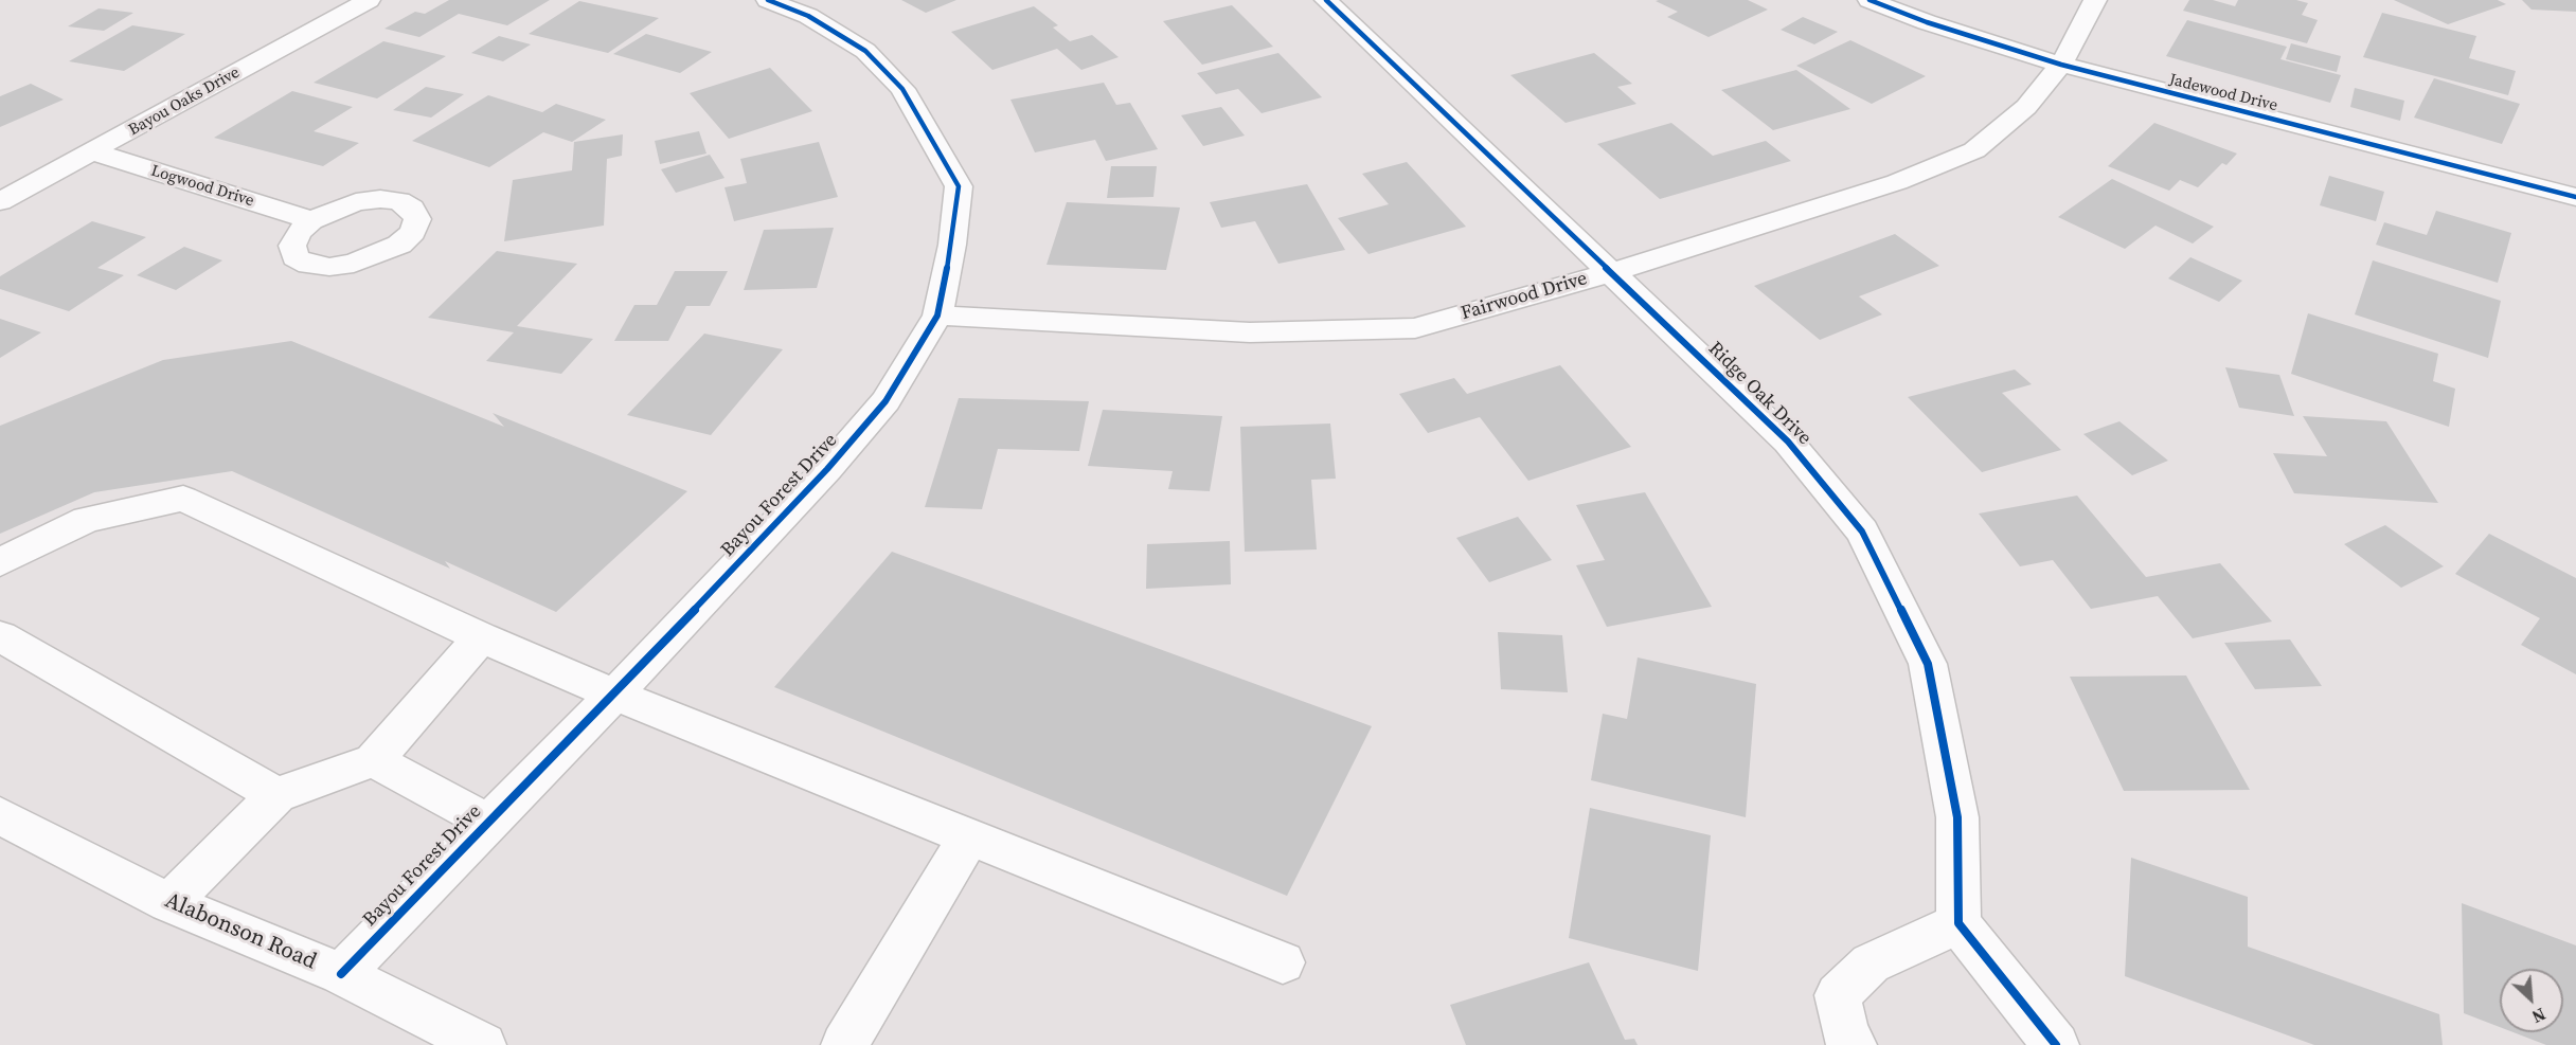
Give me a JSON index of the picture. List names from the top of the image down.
{
  "streets": {
    "street": [
      "Jadewood Drive",
      "Bayou Oaks Drive",
      "Logwood Drive",
      "Fairwood Drive",
      "Ridge Oak Drive",
      "Bayou Forest Drive",
      "Alabonson Road"
    ]
  },
  "crossings": [
    ["Jadewood Drive", "Fairwood Drive"],
    ["Bayou Oaks Drive", "Logwood Drive"],
    ["Fairwood Drive", "Ridge Oak Drive"],
    ["Fairwood Drive", "Bayou Forest Drive"],
    ["Bayou Forest Drive", "Alabonson Road"]
  ],
  "north": "bottom right"
}
